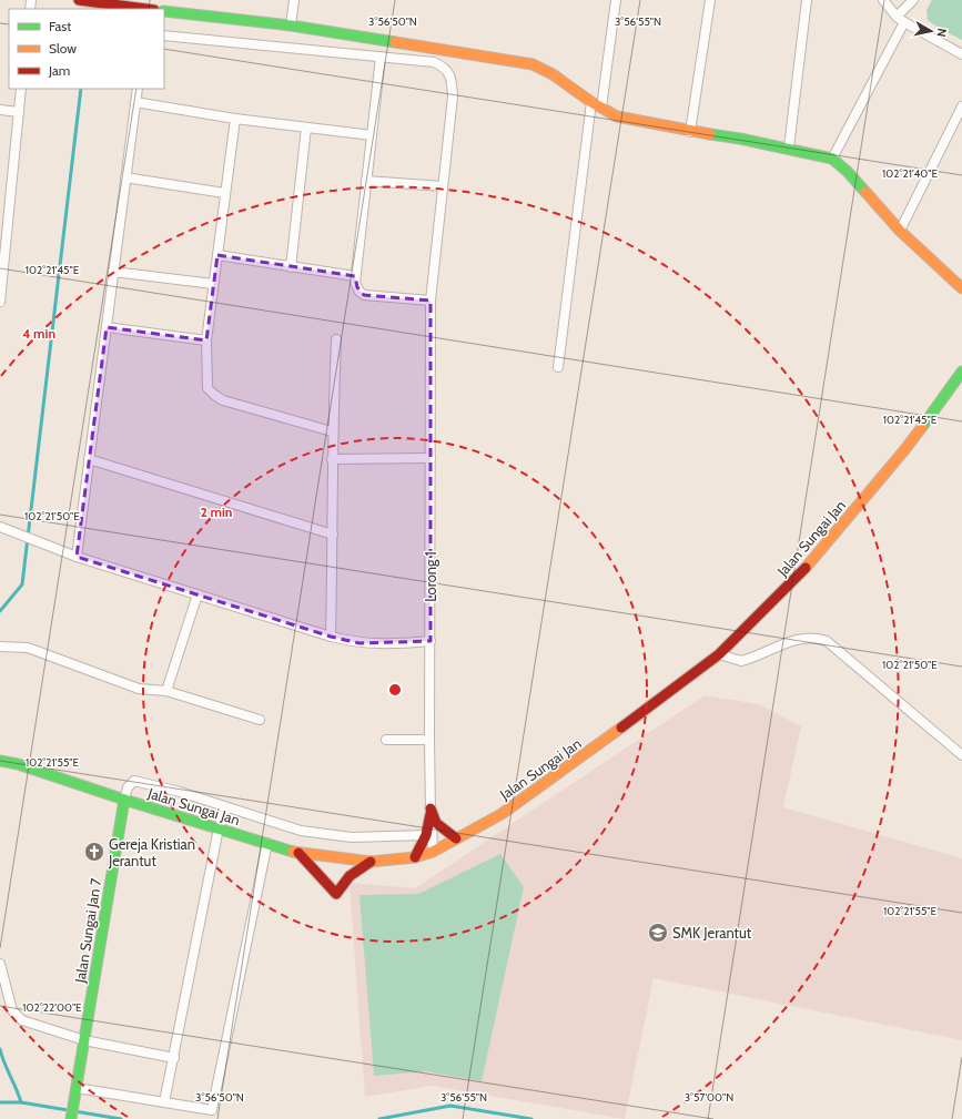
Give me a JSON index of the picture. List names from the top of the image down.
{
  "streets": {
    "main road": ["Jalan Sungai Jan", "Jalan Sungai Jan 7"],
    "street": ["Lorong 1"]
  },
  "crossings": [
    ["Jalan Sungai Jan", "Lorong 1"],
    ["Jalan Sungai Jan", "Jalan Sungai Jan 7"]
  ],
  "places": {
    "church": ["Gereja Kristian Jerantut"],
    "school or university": ["SMK Jerantut"]
  },
  "legend": ["Fast", "Slow", "Jam"],
  "north": "right",
  "coordinates": [
    "3°56'50\"N",
    "3°56'55\"N",
    "102°21'40\"E",
    "102°21'45\"E",
    "102°21'50\"E",
    "102°21'55\"E",
    "102°22'00\"E",
    "3°57'00\"N"
  ],
  "rings": ["4 min", "2 min"]
}
